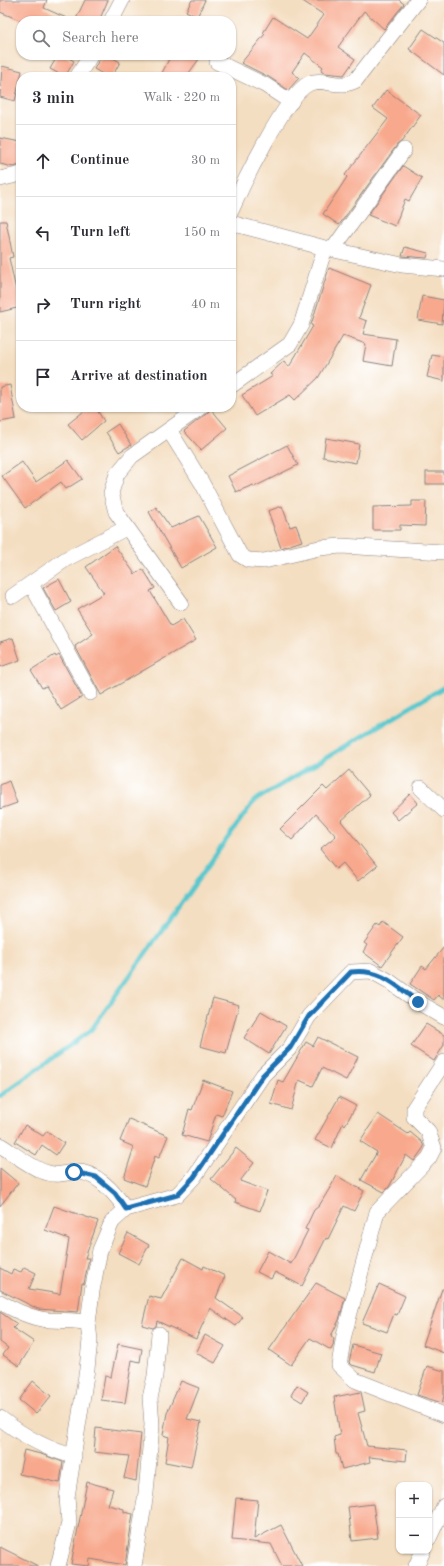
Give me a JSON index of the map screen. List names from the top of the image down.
{
  "page": {
    "search": "Search here",
    "heading": ["3 min", "Walk · 220 m"],
    "list": [
      ["Continue", "30 m"],
      ["Turn left", "150 m"],
      ["Turn right", "40 m"],
      "Arrive at destination"
    ],
    "map_buttons": ["+", "−"]
  }
}
